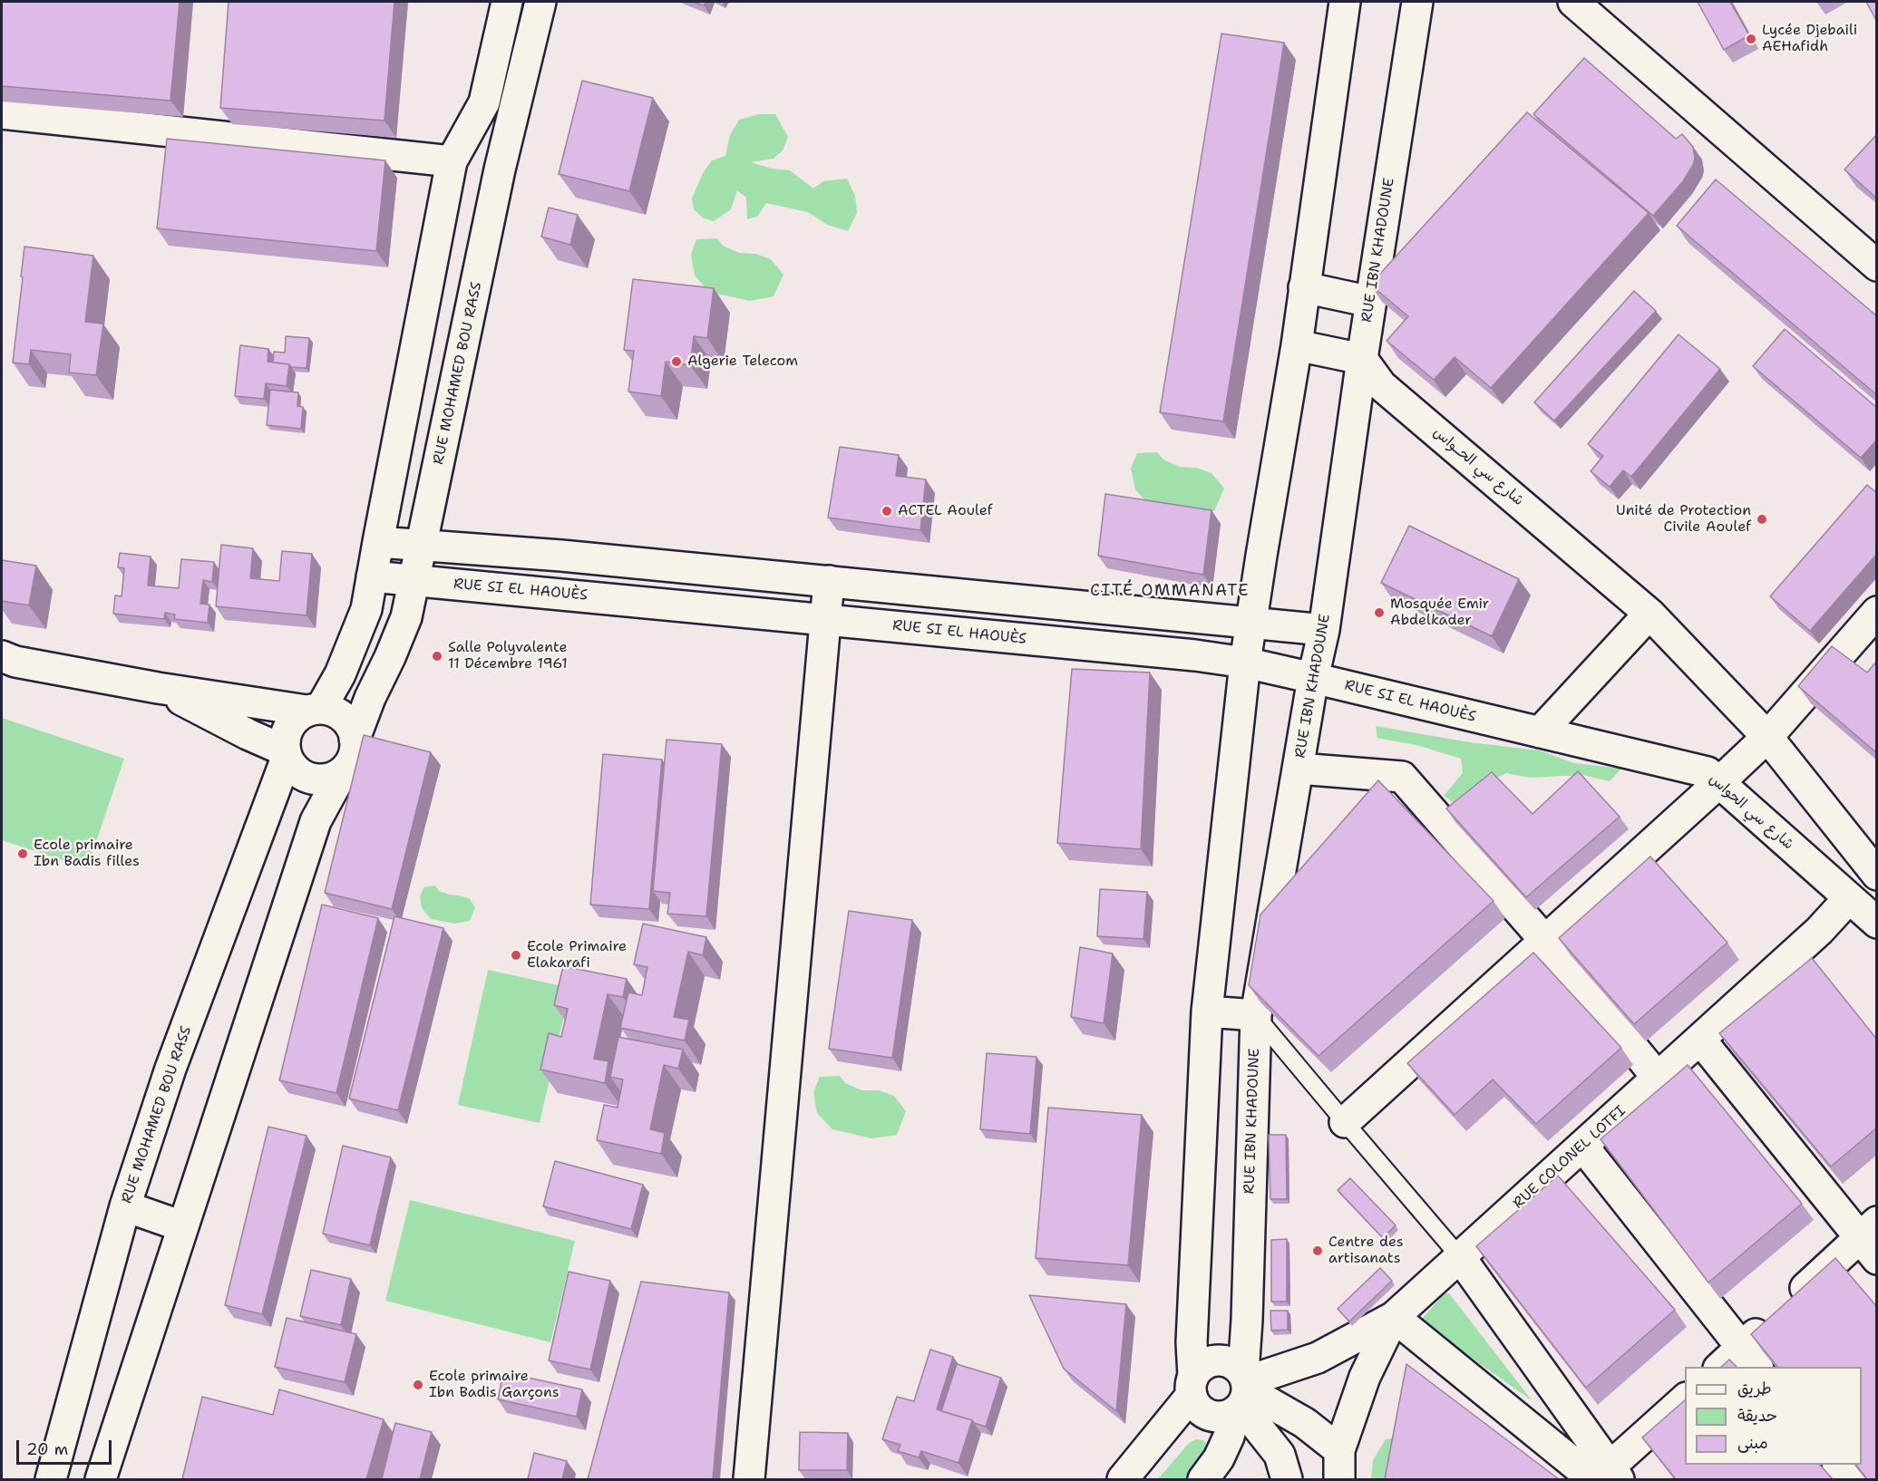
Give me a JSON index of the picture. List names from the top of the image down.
{
  "streets": {
    "street": [
      "RUE IBN KHADOUNE",
      "RUE MOHAMED BOU RASS",
      "شارع سي الحــواس",
      "RUE SI EL HAOUÈS",
      "شارع سي الحواس",
      "RUE COLONEL LOTFI"
    ]
  },
  "crossings": [
    ["RUE IBN KHADOUNE", "شارع سي الحــواس"],
    ["RUE IBN KHADOUNE", "RUE SI EL HAOUÈS"],
    ["RUE MOHAMED BOU RASS", "RUE SI EL HAOUÈS"],
    ["RUE SI EL HAOUÈS", "شارع سي الحواس"],
    ["شارع سي الحواس", "RUE COLONEL LOTFI"]
  ],
  "districts": ["CITÉ OMMANATE"],
  "places": [
    "Lycée Djebaili AEHafidh",
    "Algerie Telecom",
    "ACTEL Aoulef",
    "Unité de Protection Civile Aoulef",
    "Mosquée Emir Abdelkader",
    "Salle Polyvalente 11 Décembre 1961",
    "Ecole primaire Ibn Badis filles",
    "Ecole Primaire Elakarafi",
    "Centre des artisanats",
    "Ecole primaire Ibn Badis Garçons"
  ],
  "legend": ["طريق", "حديقة", "مبنى"],
  "scale_bar": "20 m"
}
